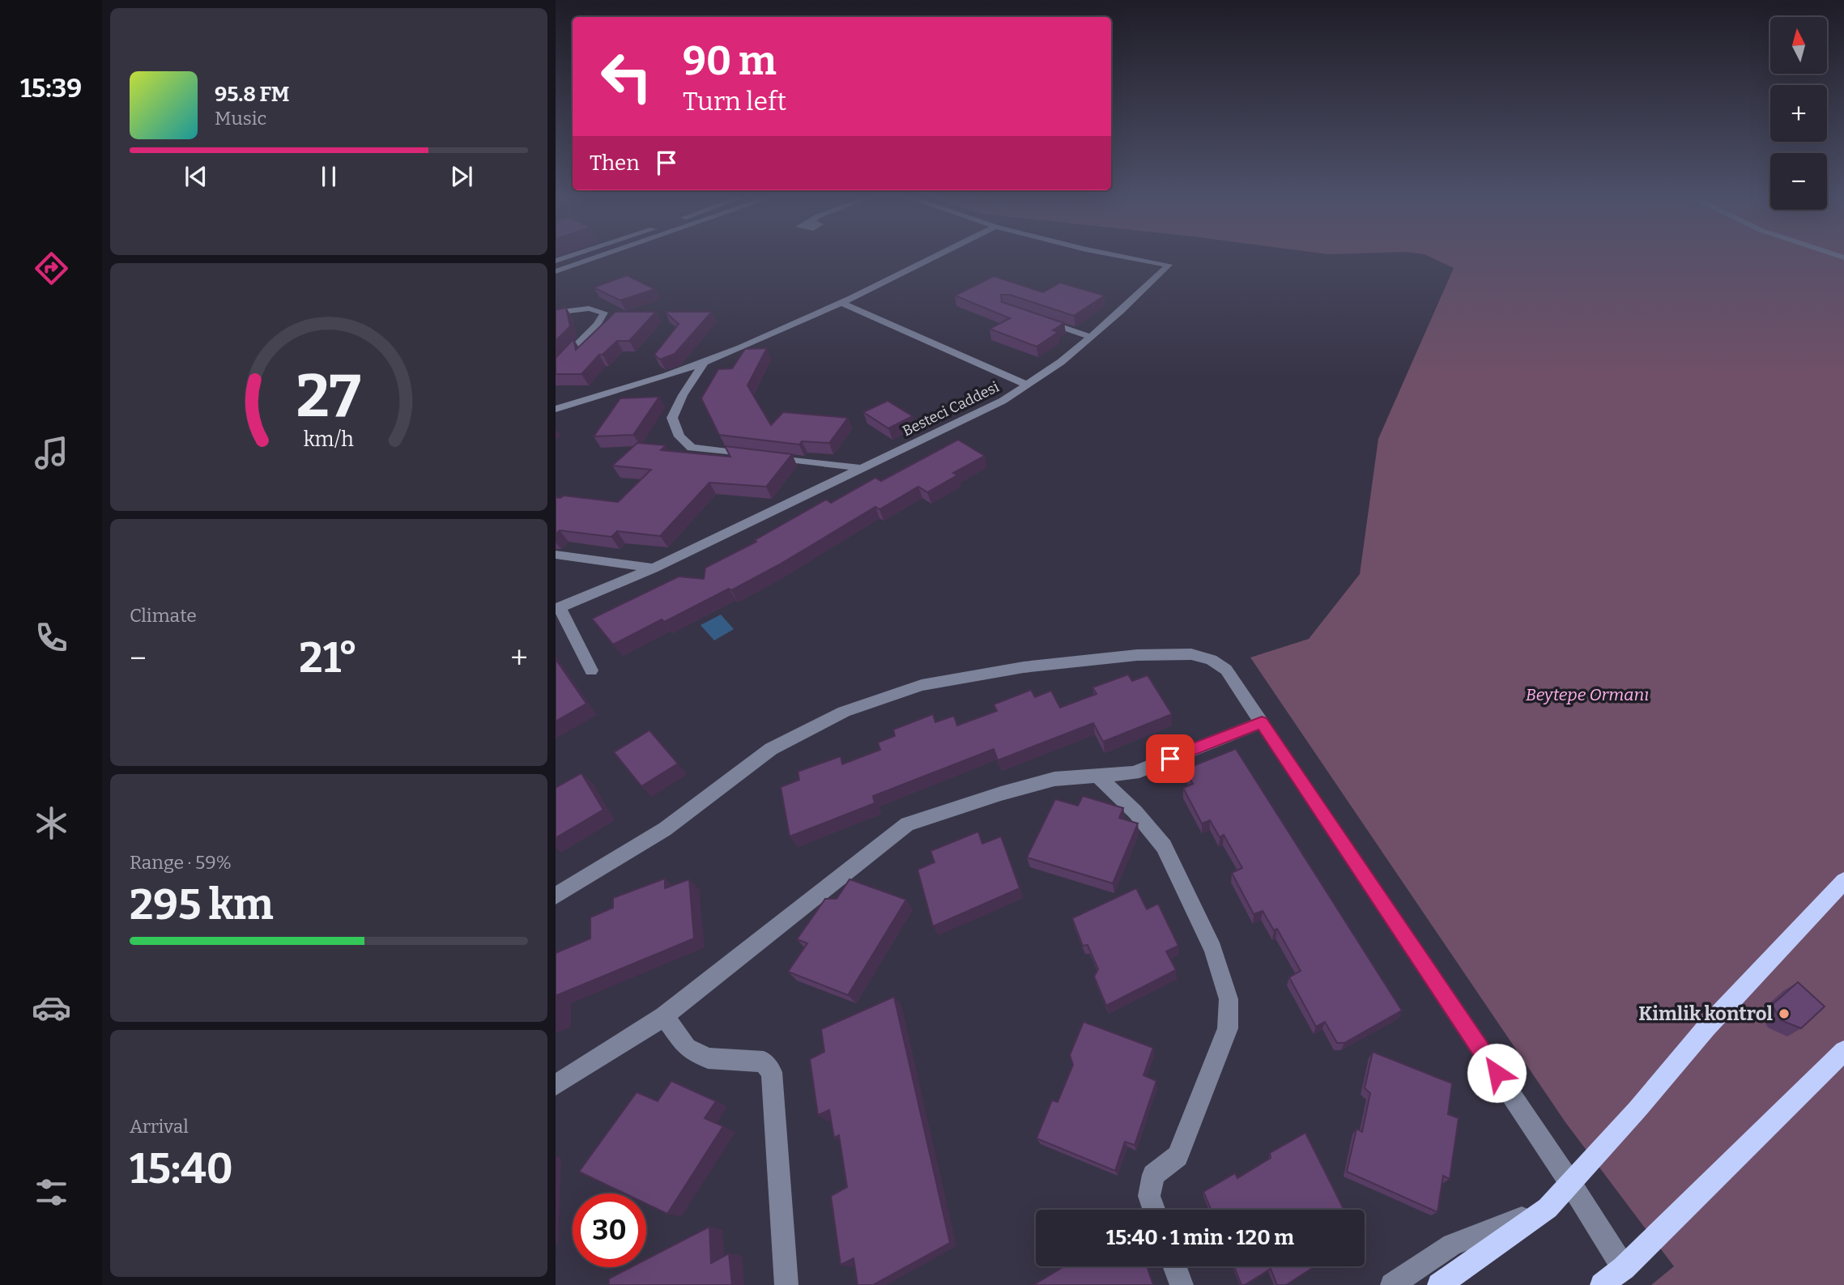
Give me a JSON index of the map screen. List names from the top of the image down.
{
  "streets": {
    "street": ["Besteci Caddesi"]
  },
  "parks": ["Beytepe Ormanı"],
  "places": ["Kimlik kontrol"],
  "north": "top",
  "page": {
    "tabs": "15:39",
    "map_buttons": ["+", "−"],
    "turn": ["90 m", "Turn left"],
    "song": ["95.8 FM", "Music"],
    "then": "Then",
    "tile": [
      "Climate",
      ["Range · 59%", "295 km"],
      ["Arrival", "15:40"]
    ],
    "heat": ["−", "21°", "+"],
    "limit": "30",
    "trip": "15:40 · 1 min · 120 m",
    "gauge": ["27", "km/h"]
  }
}
